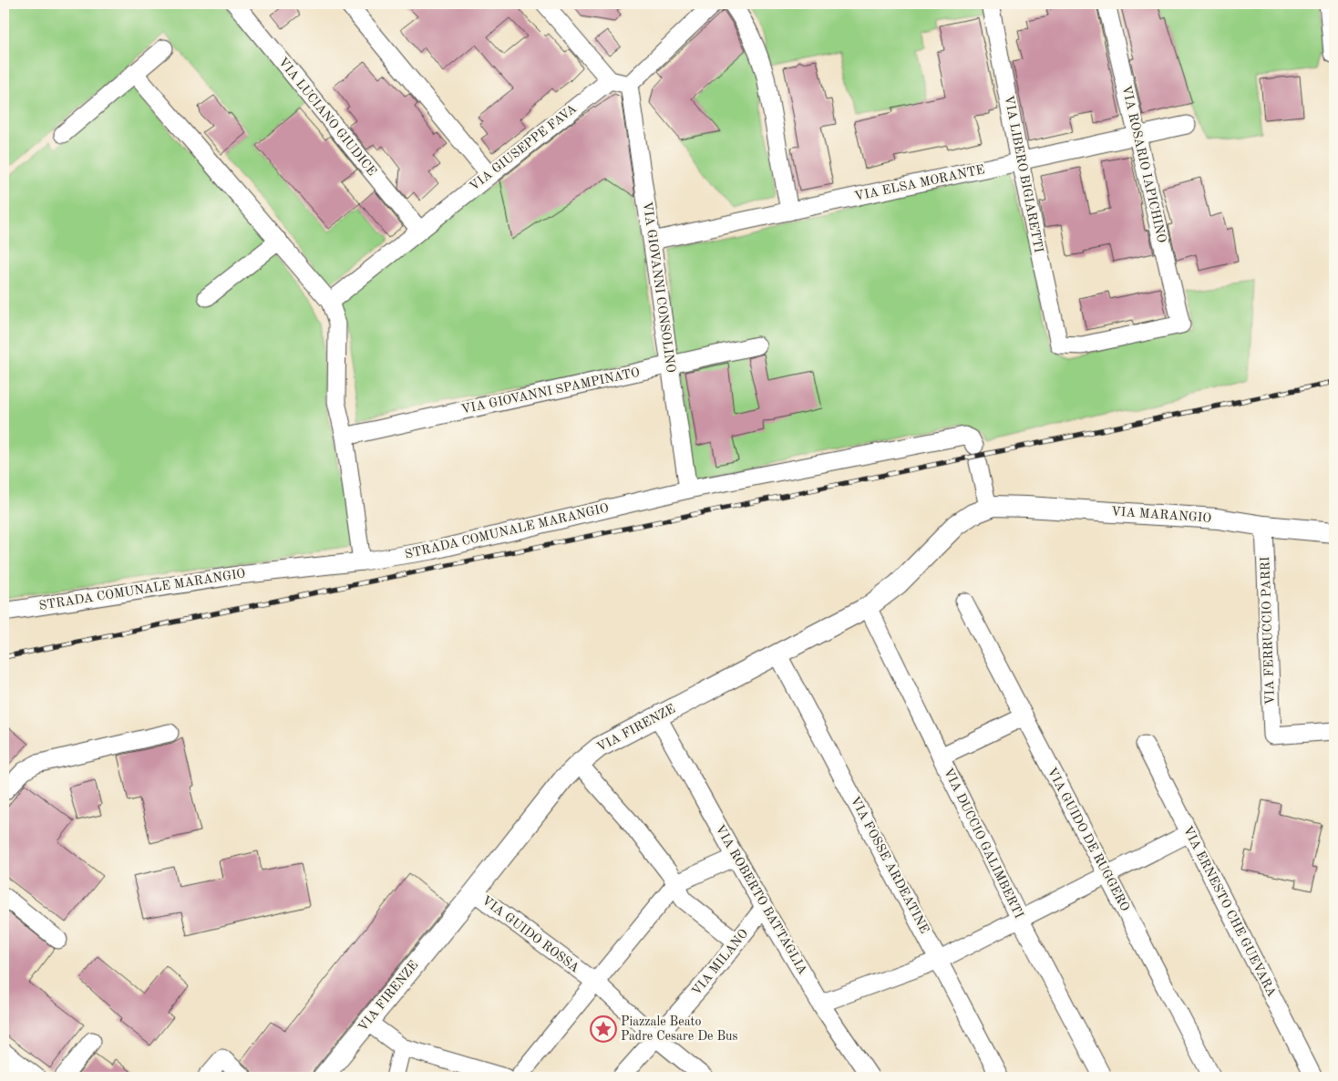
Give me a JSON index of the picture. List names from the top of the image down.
{
  "streets": {
    "street": [
      "VIA LUCIANO GIUDICE",
      "VIA GIUSEPPE FAVA",
      "VIA ROSARIO IAPICHINO",
      "VIA LIBERO BIGIARETTI",
      "VIA ELSA MORANTE",
      "VIA GIOVANNI CONSOLINO",
      "VIA GIOVANNI SPAMPINATO",
      "VIA MARANGIO",
      "STRADA COMUNALE MARANGIO",
      "VIA FERRUCCIO PARRI",
      "VIA FIRENZE",
      "VIA GUIDO DE RUGGERO",
      "VIA DUCCIO GALIMBERTI",
      "VIA FOSSE ARDEATINE",
      "VIA ROBERTO BATTAGLIA",
      "VIA ERNESTO CHE GUEVARA",
      "VIA GUIDO ROSSA",
      "VIA MILANO"
    ]
  },
  "crossings": [
    ["VIA LUCIANO GIUDICE", "VIA GIUSEPPE FAVA"],
    ["VIA ROSARIO IAPICHINO", "VIA LIBERO BIGIARETTI"],
    ["VIA ROSARIO IAPICHINO", "VIA ELSA MORANTE"],
    ["VIA LIBERO BIGIARETTI", "VIA ELSA MORANTE"],
    ["VIA ELSA MORANTE", "VIA GIOVANNI CONSOLINO"],
    ["VIA GIOVANNI CONSOLINO", "VIA GIOVANNI SPAMPINATO"],
    ["VIA GIOVANNI CONSOLINO", "STRADA COMUNALE MARANGIO"],
    ["VIA MARANGIO", "STRADA COMUNALE MARANGIO"],
    ["VIA MARANGIO", "VIA FERRUCCIO PARRI"],
    ["VIA MARANGIO", "VIA FIRENZE"],
    ["STRADA COMUNALE MARANGIO", "VIA FIRENZE"],
    ["VIA FIRENZE", "VIA DUCCIO GALIMBERTI"],
    ["VIA FIRENZE", "VIA FOSSE ARDEATINE"],
    ["VIA FIRENZE", "VIA ROBERTO BATTAGLIA"],
    ["VIA FIRENZE", "VIA GUIDO ROSSA"],
    ["VIA ROBERTO BATTAGLIA", "VIA MILANO"],
    ["VIA GUIDO ROSSA", "VIA MILANO"]
  ],
  "places": {
    "place": ["Piazzale Beato Padre Cesare De Bus"]
  }
}
